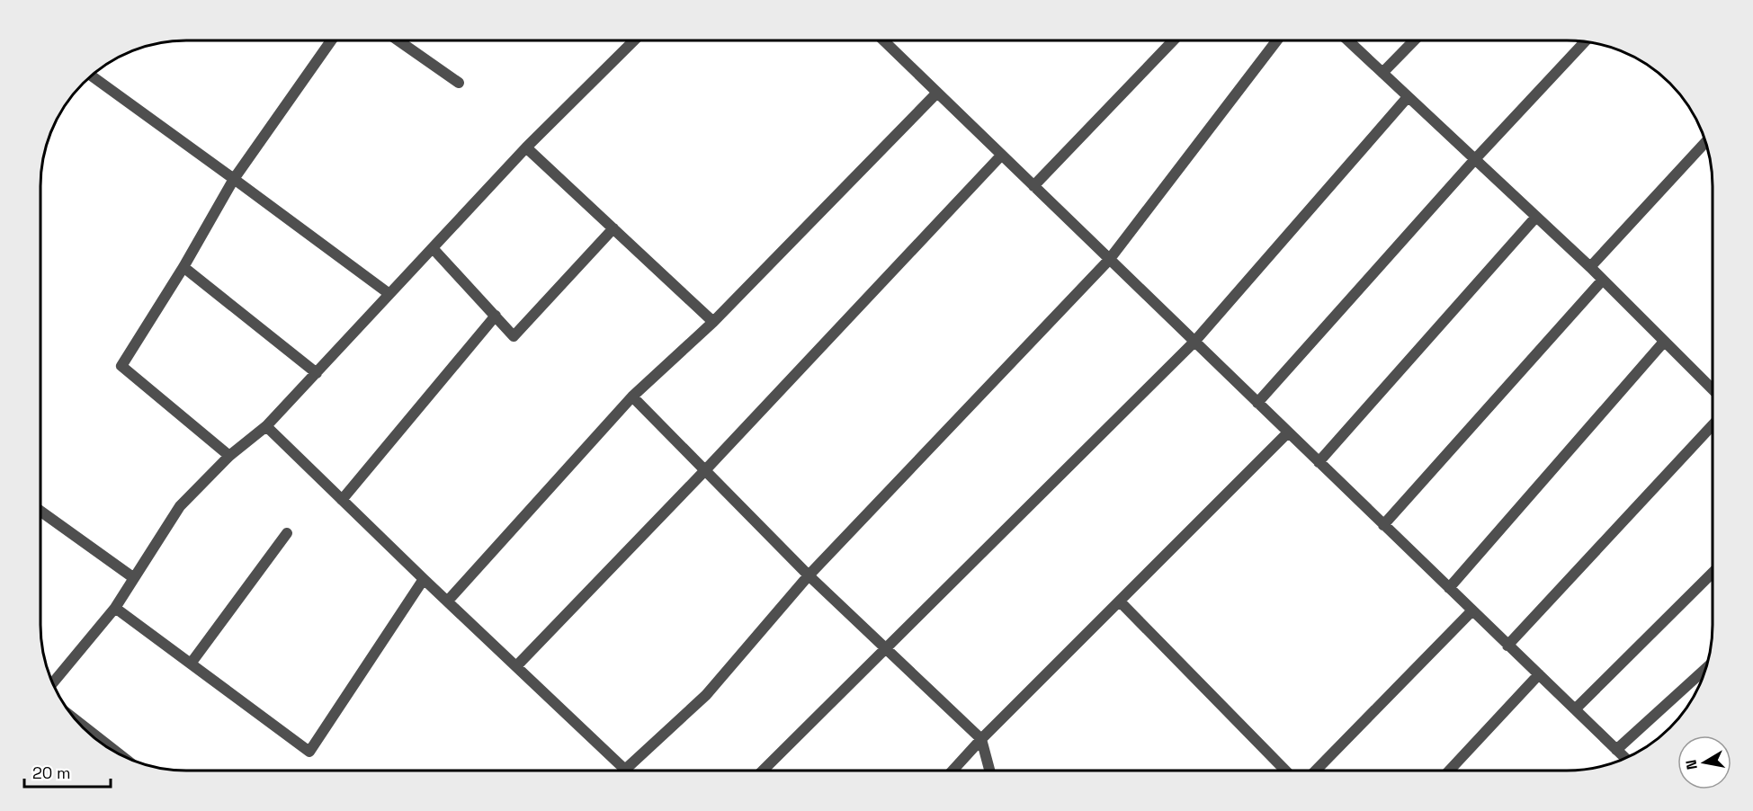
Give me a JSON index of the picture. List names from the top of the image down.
{
  "scale_bar": "20 m",
  "north": "left"
}
